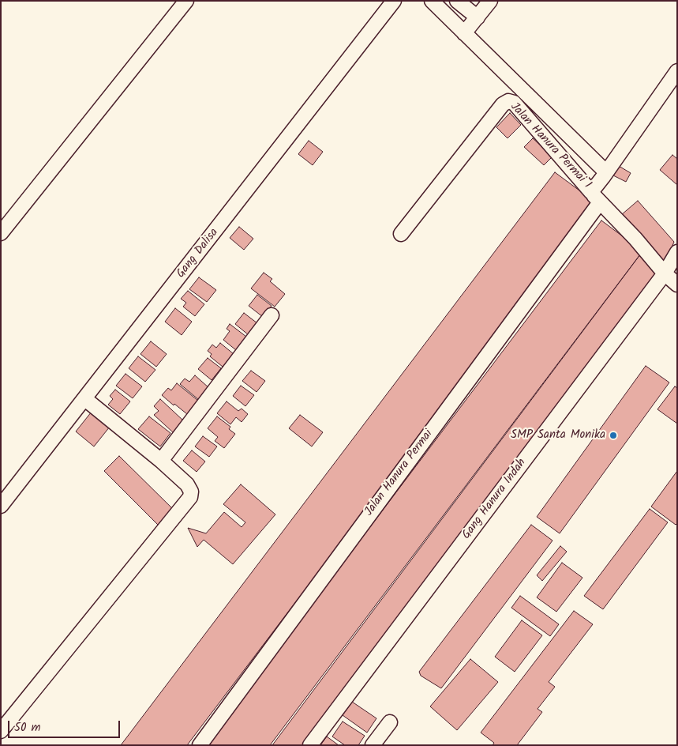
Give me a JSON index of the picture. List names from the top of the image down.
{
  "streets": {
    "street": [
      "Jalan Hanura Permai 1",
      "Gang Dalisa",
      "Jalan Hanura Permai",
      "Gang Hanura Indah"
    ]
  },
  "crossings": [
    ["Jalan Hanura Permai 1", "Jalan Hanura Permai"]
  ],
  "places": ["SMP Santa Monika"],
  "scale_bar": "50 m"
}
